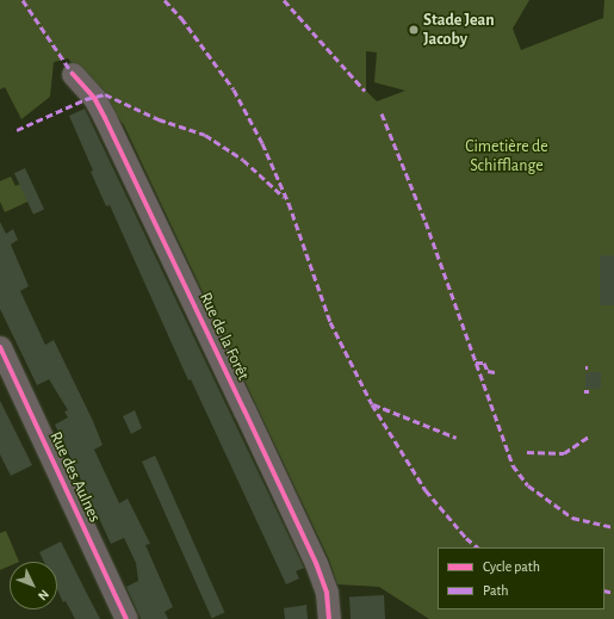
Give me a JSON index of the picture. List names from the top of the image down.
{
  "streets": {
    "street": ["Rue de la Forêt", "Rue des Aulnes"]
  },
  "parks": ["Cimetière de Schifflange"],
  "places": ["Stade Jean Jacoby"],
  "legend": ["Cycle path", "Path"],
  "north": "bottom right"
}
